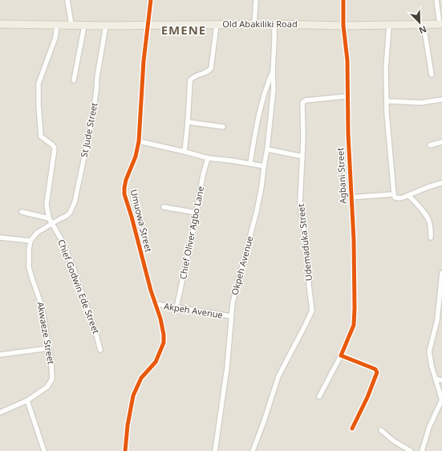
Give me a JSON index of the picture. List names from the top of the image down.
{
  "streets": {
    "main road": ["Old Abakiliki Road"],
    "street": [
      "St Jude Street",
      "Agbani Street",
      "Umuowa Street",
      "Chief Oliver Agbo Lane",
      "Udemaduka Street",
      "Okpeh Avenue",
      "Chief Godwin Ede Street",
      "Akpeh Avenue",
      "Akwaeze Street"
    ]
  },
  "crossings": [
    ["Old Abakiliki Road", "St Jude Street"],
    ["Old Abakiliki Road", "Agbani Street"],
    ["Old Abakiliki Road", "Umuowa Street"],
    ["Old Abakiliki Road", "Chief Godwin Ede Street"],
    ["St Jude Street", "Chief Godwin Ede Street"],
    ["Agbani Street", "Udemaduka Street"],
    ["Umuowa Street", "Akpeh Avenue"],
    ["Chief Oliver Agbo Lane", "Akpeh Avenue"],
    ["Okpeh Avenue", "Akpeh Avenue"]
  ],
  "districts": ["EMENE"],
  "north": "bottom right"
}
